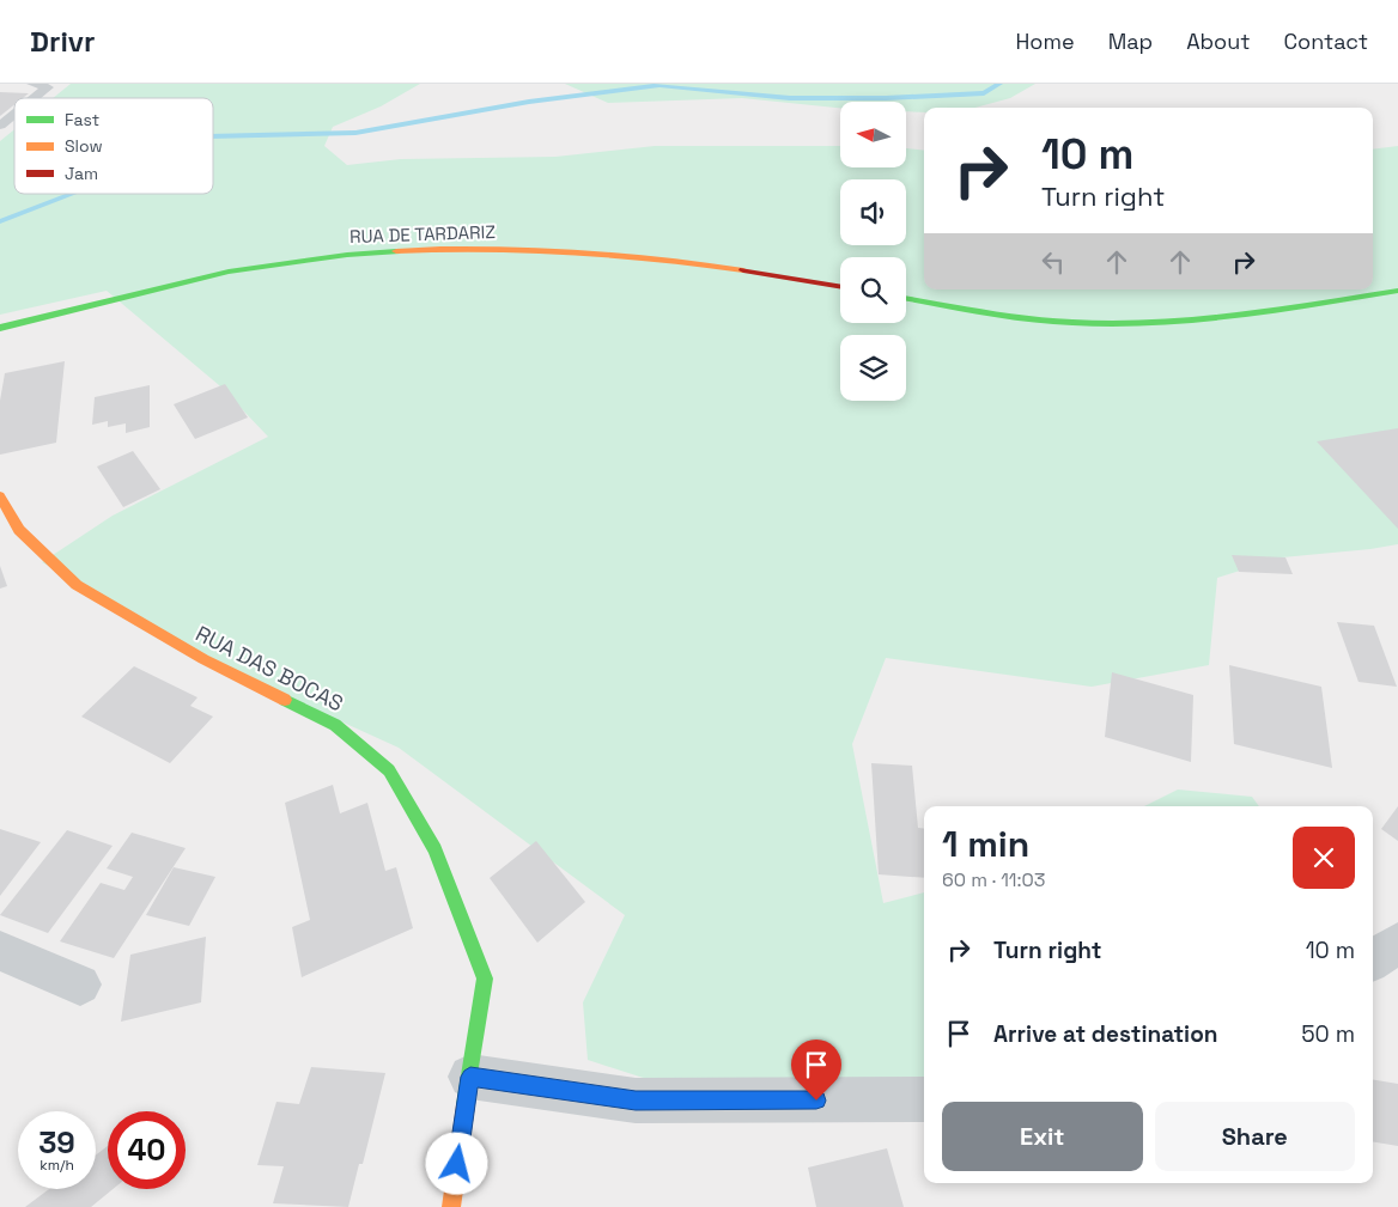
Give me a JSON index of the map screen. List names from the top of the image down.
{
  "streets": {
    "main road": ["RUA DE TARDARIZ", "RUA DAS BOCAS"]
  },
  "legend": ["Fast", "Slow", "Jam"],
  "north": "left",
  "page": {
    "header": "Drivr",
    "nav": [
      "Home",
      "Map",
      "About",
      "Contact"
    ],
    "turn": ["10 m", "Turn right"],
    "heading": ["1 min", "60 m · 11:03"],
    "list": [
      {
        "name": "Turn right",
        "value": "10 m"
      },
      {
        "name": "Arrive at destination",
        "value": "50 m"
      }
    ],
    "buttons": ["Exit", "Share"],
    "speed": "39 km/h",
    "limit": "40"
  }
}
